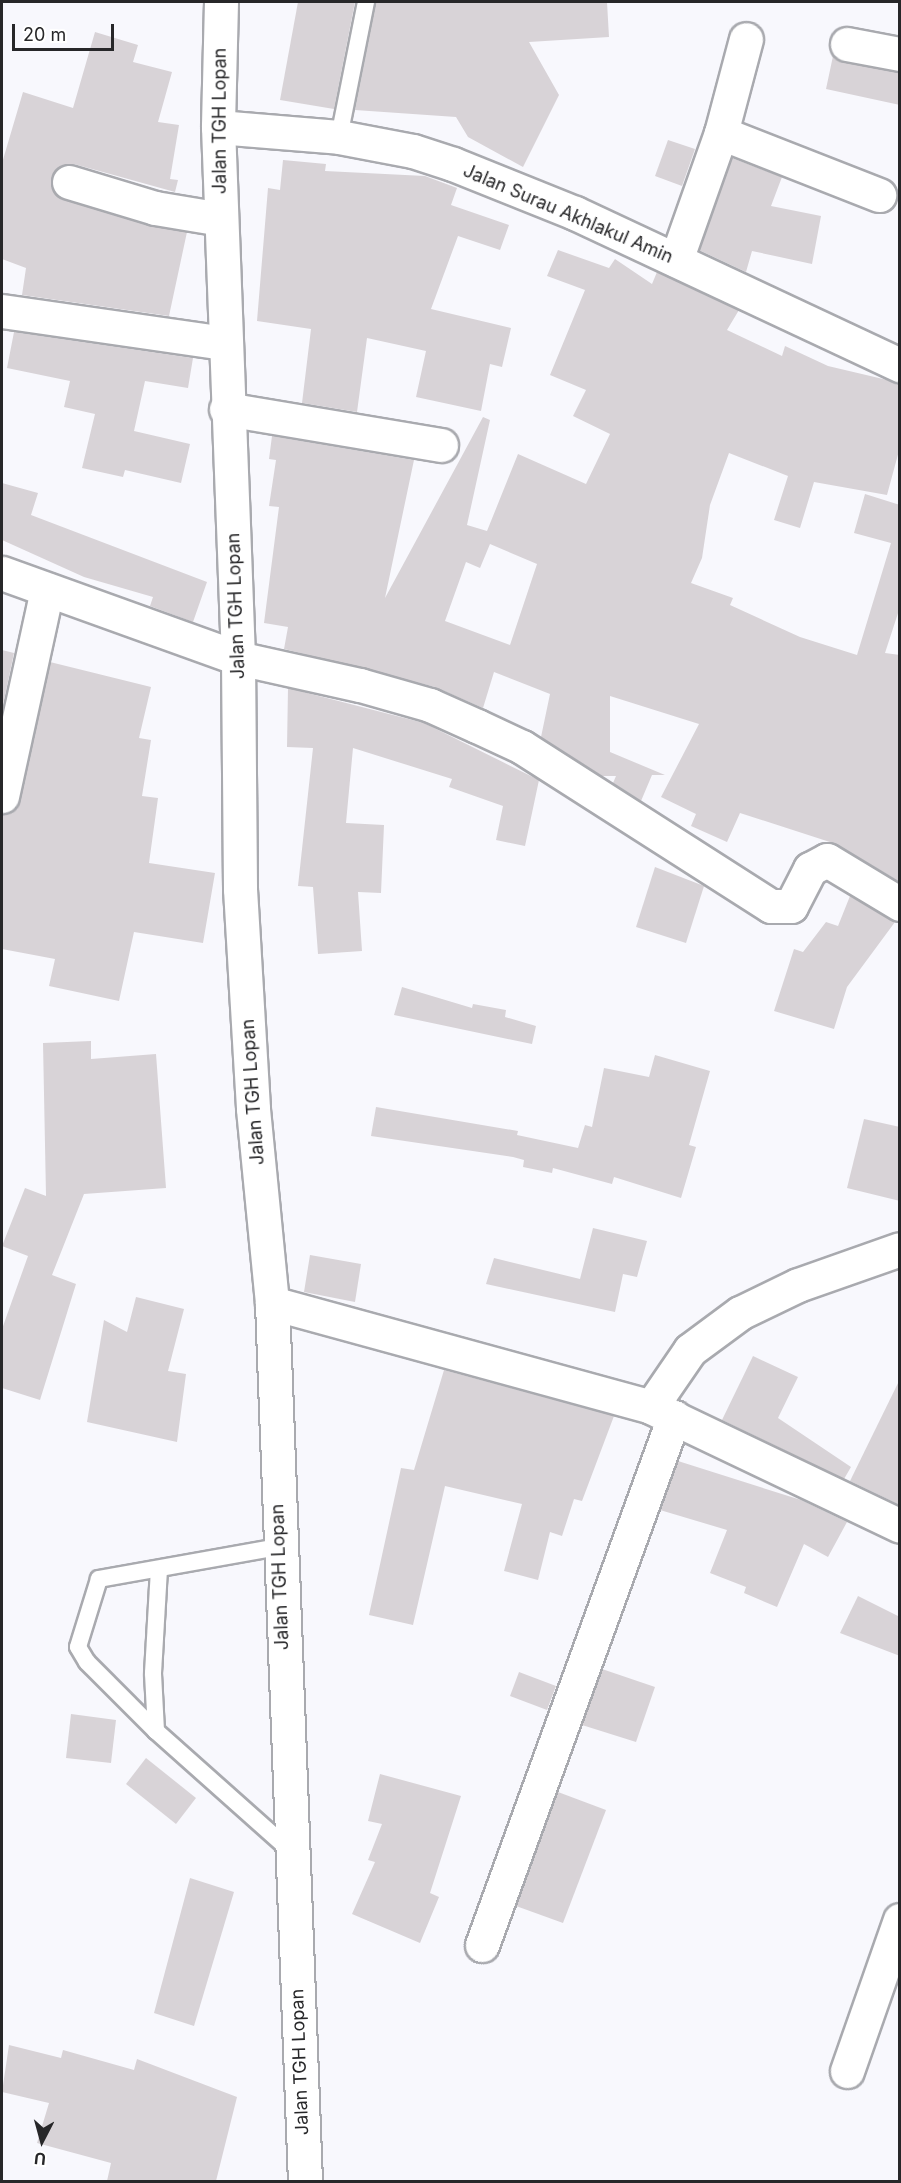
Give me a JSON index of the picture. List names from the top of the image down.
{
  "streets": {
    "main road": ["Jalan TGH Lopan", "Jalan Surau Akhlakul Amin"]
  },
  "crossings": [
    ["Jalan TGH Lopan", "Jalan Surau Akhlakul Amin"]
  ],
  "scale_bar": "20 m",
  "north": "bottom"
}
